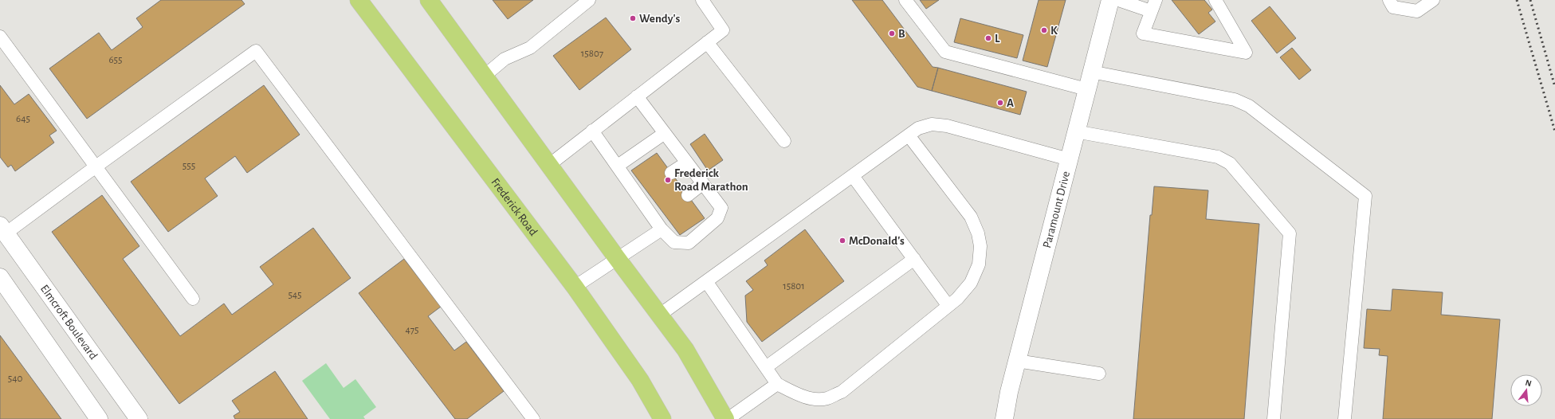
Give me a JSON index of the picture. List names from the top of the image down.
{
  "streets": {
    "main road": ["Frederick Road"],
    "street": ["Paramount Drive", "Elmcroft Boulevard"]
  },
  "places": [
    "Wendy's",
    "K",
    "B",
    "L",
    "A",
    "Frederick Road Marathon",
    "McDonald's"
  ],
  "house_numbers": [
    "15807",
    "655",
    "645",
    "555",
    "15801",
    "545",
    "475",
    "540"
  ],
  "north": "top"
}
